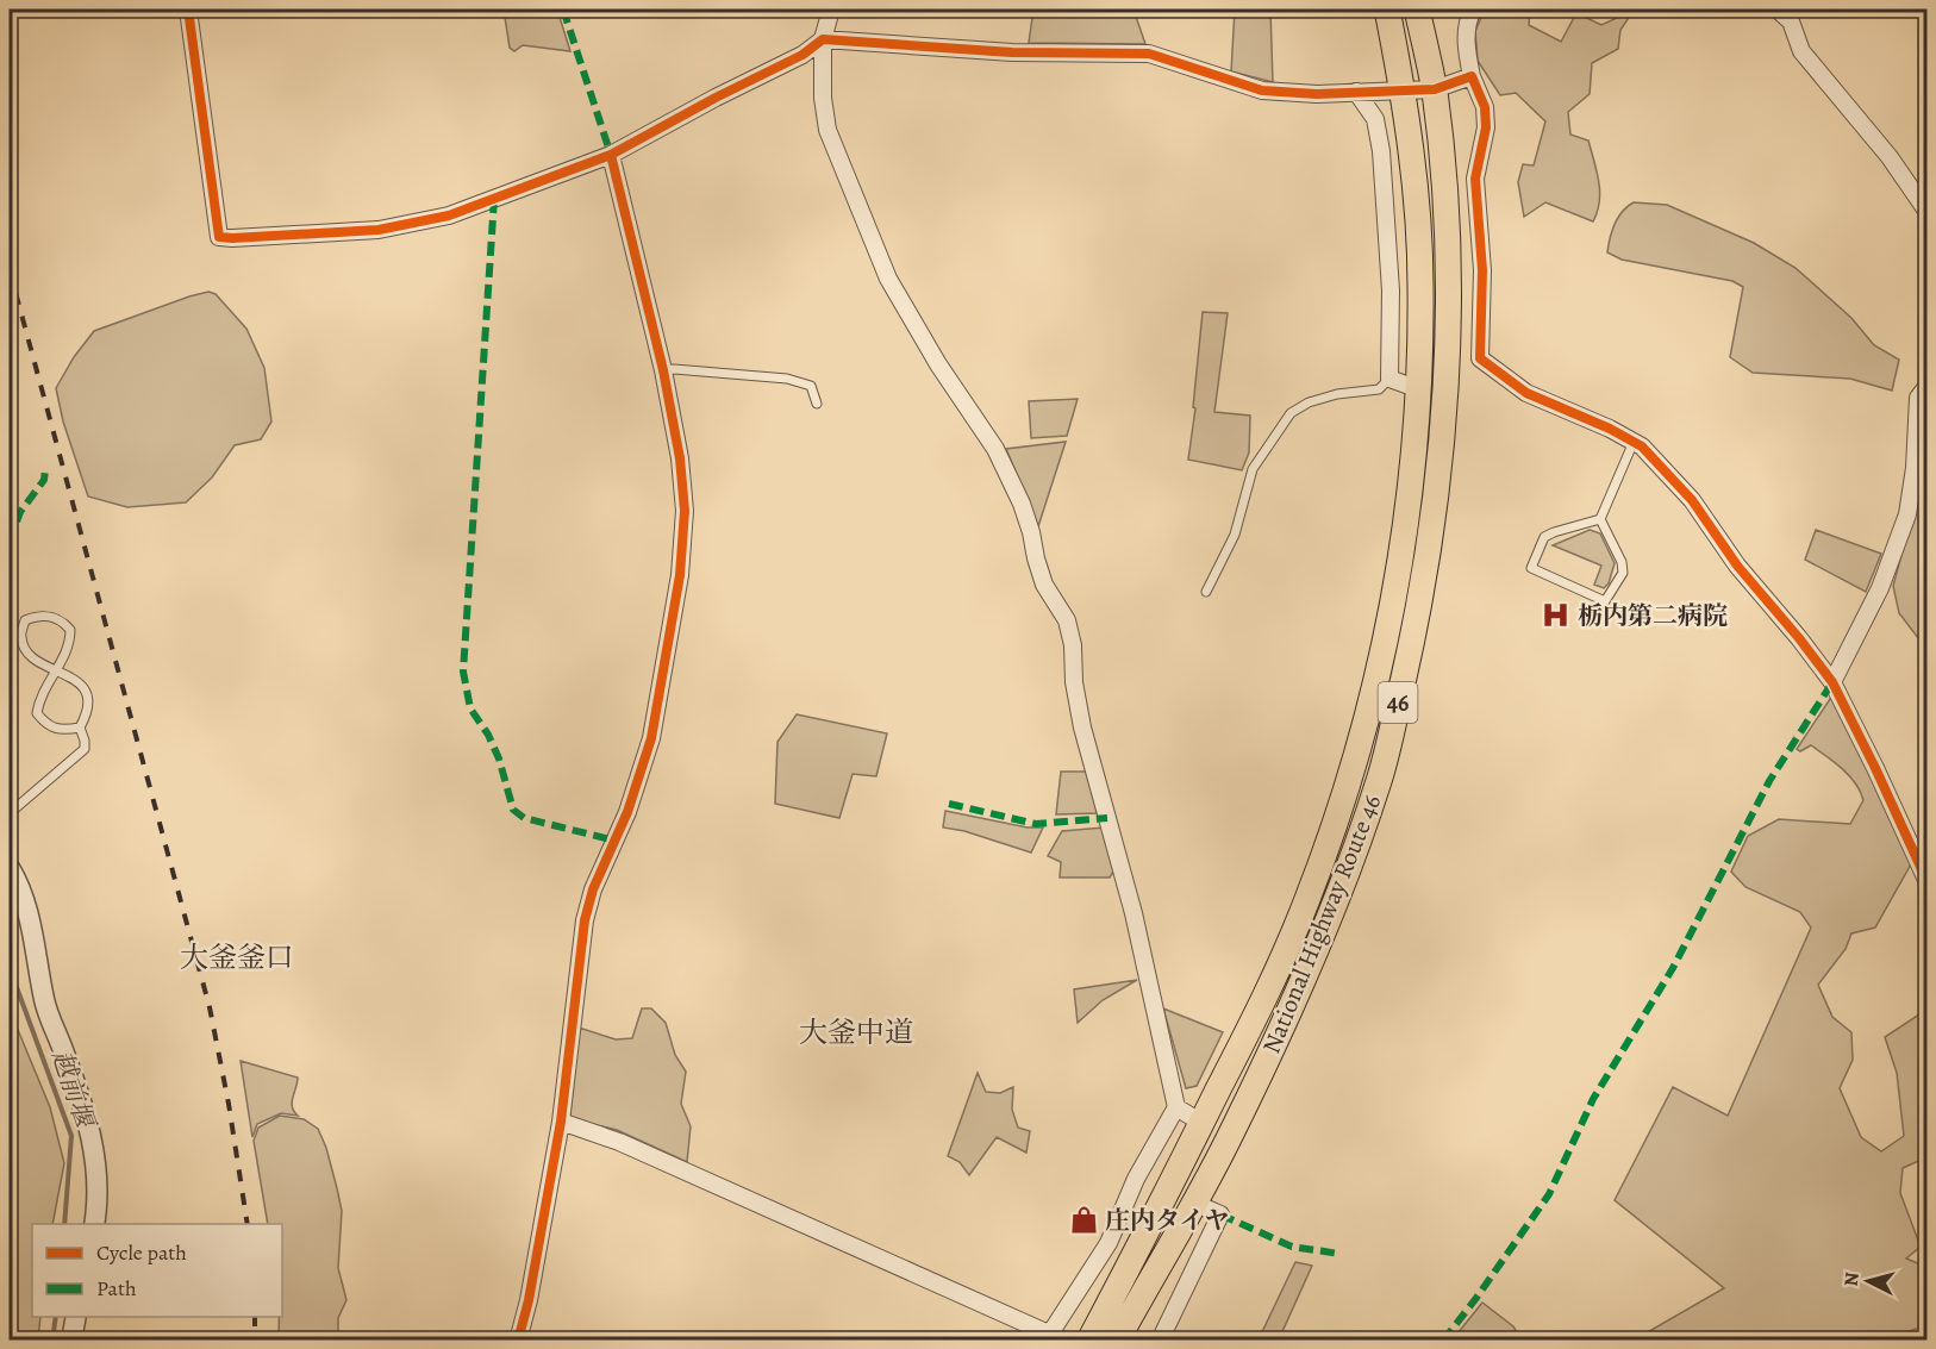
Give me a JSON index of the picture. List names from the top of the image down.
{
  "streets": {
    "highway": ["46", "National Highway Route 46"]
  },
  "districts": ["大釜釜口", "大釜中道"],
  "water": ["越前堰"],
  "places": {
    "hospital": ["栃内第二病院"],
    "shop": ["庄内タイヤ"]
  },
  "legend": ["Cycle path", "Path"],
  "north": "left"
}
